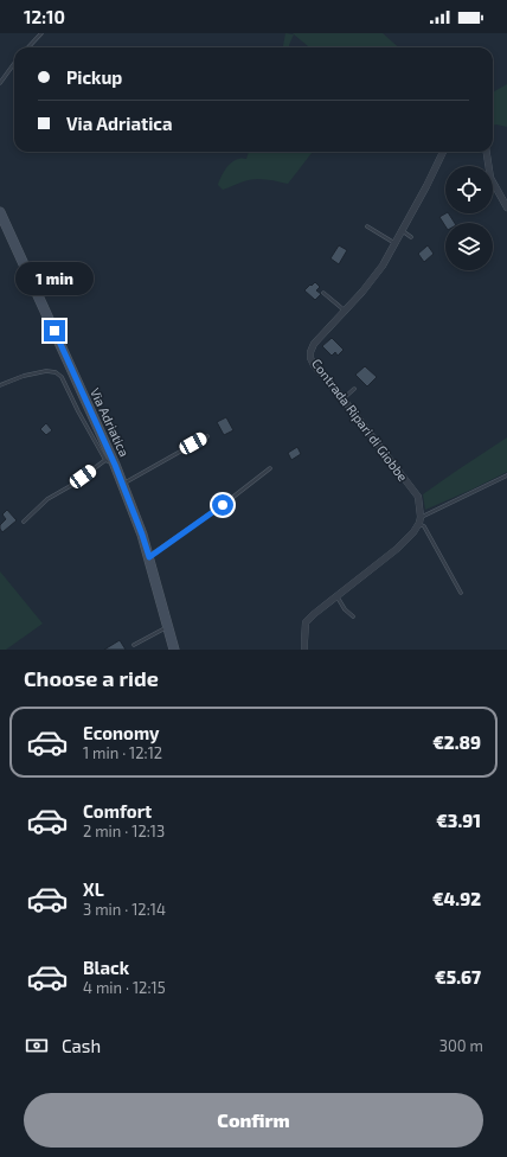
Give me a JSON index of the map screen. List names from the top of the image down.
{
  "streets": {
    "main road": ["Via Adriatica"],
    "street": ["Contrada Ripari di Giobbe"]
  },
  "page": {
    "status": "12:10",
    "banner": ["Pickup", "Via Adriatica"],
    "bubble": "1 min",
    "heading": "Choose a ride",
    "list": [
      {
        "name": "Economy",
        "note": "1 min · 12:12",
        "value": "€2.89"
      },
      {
        "name": "Comfort",
        "note": "2 min · 12:13",
        "value": "€3.91"
      },
      {
        "name": "XL",
        "note": "3 min · 12:14",
        "value": "€4.92"
      },
      {
        "name": "Black",
        "note": "4 min · 12:15",
        "value": "€5.67"
      }
    ],
    "pay": ["Cash", "300 m"],
    "buttons": "Confirm"
  }
}
